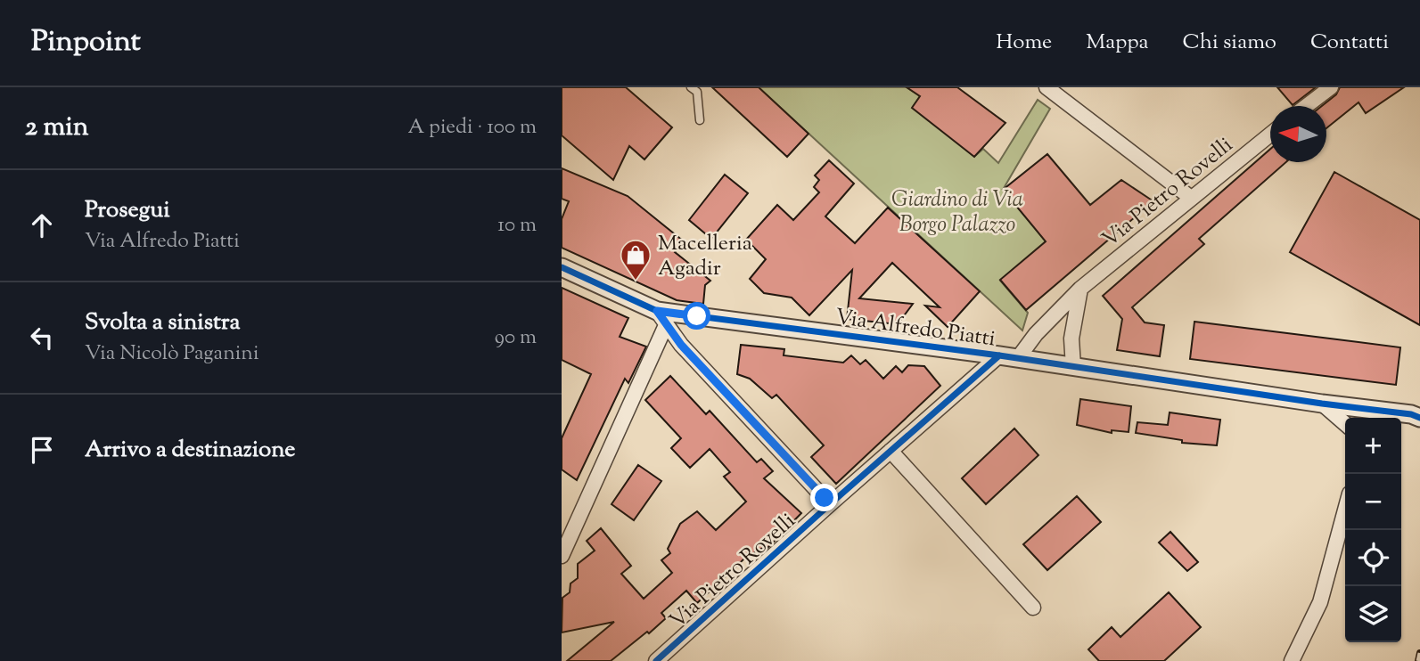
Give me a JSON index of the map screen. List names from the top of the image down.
{
  "streets": {
    "street": ["Via Pietro Rovelli", "Via Alfredo Piatti"]
  },
  "crossings": [
    ["Via Pietro Rovelli", "Via Alfredo Piatti"]
  ],
  "parks": ["Giardino di Via Borgo Palazzo"],
  "places": {
    "shop": ["Macelleria Agadir"]
  },
  "north": "left",
  "page": {
    "header": "Pinpoint",
    "nav": [
      "Home",
      "Mappa",
      "Chi siamo",
      "Contatti"
    ],
    "heading": ["2 min", "A piedi · 100 m"],
    "list": [
      ["Prosegui", "Via Alfredo Piatti", "10 m"],
      ["Svolta a sinistra", "Via Nicolò Paganini", "90 m"],
      "Arrivo a destinazione"
    ],
    "map_buttons": ["+", "−"]
  }
}
